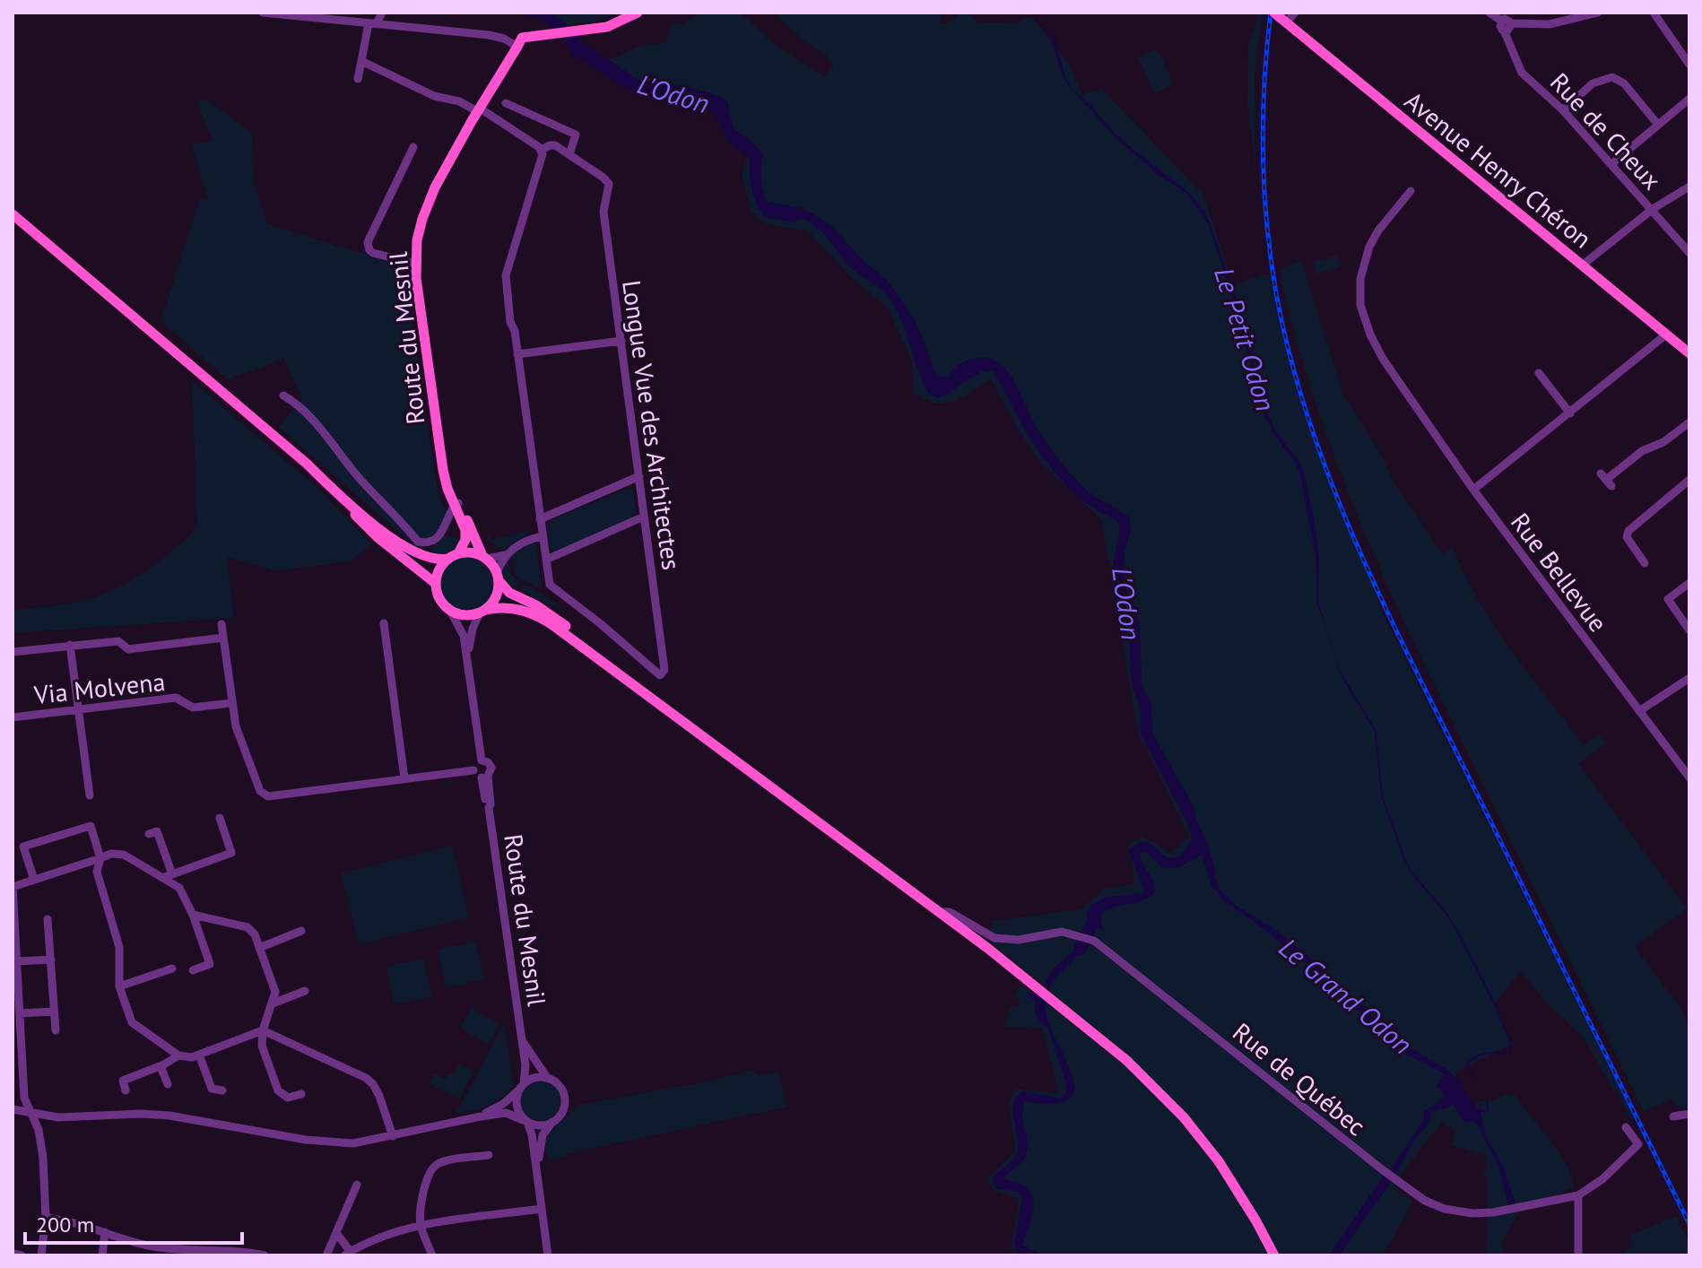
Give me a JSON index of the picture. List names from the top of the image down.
{
  "streets": {
    "main road": ["Avenue Henry Chéron", "Route du Mesnil"],
    "street": [
      "Rue de Cheux",
      "Longue Vue des Architectes",
      "Rue Bellevue",
      "Via Molvena",
      "Rue de Québec"
    ]
  },
  "water": ["L'Odon", "Le Petit Odon", "Le Grand Odon"],
  "scale_bar": "200 m"
}
